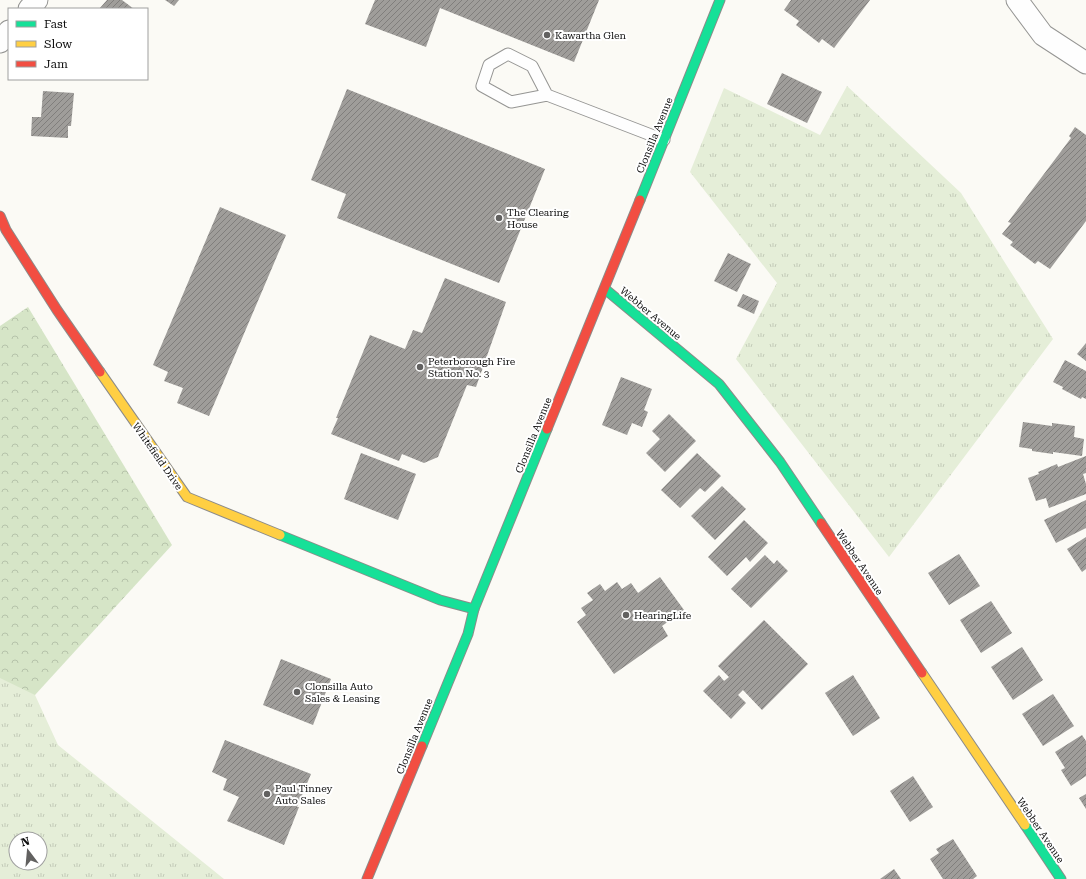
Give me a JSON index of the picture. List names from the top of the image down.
{
  "streets": {
    "street": ["Clonsilla Avenue", "Webber Avenue", "Whitefield Drive"]
  },
  "crossings": [
    ["Clonsilla Avenue", "Webber Avenue"],
    ["Clonsilla Avenue", "Whitefield Drive"]
  ],
  "places": [
    "Kawartha Glen",
    "The Clearing House",
    "Peterborough Fire Station No. 3",
    "HearingLife",
    "Clonsilla Auto Sales & Leasing",
    "Paul Tinney Auto Sales"
  ],
  "legend": ["Fast", "Slow", "Jam"],
  "north": "top"
}
